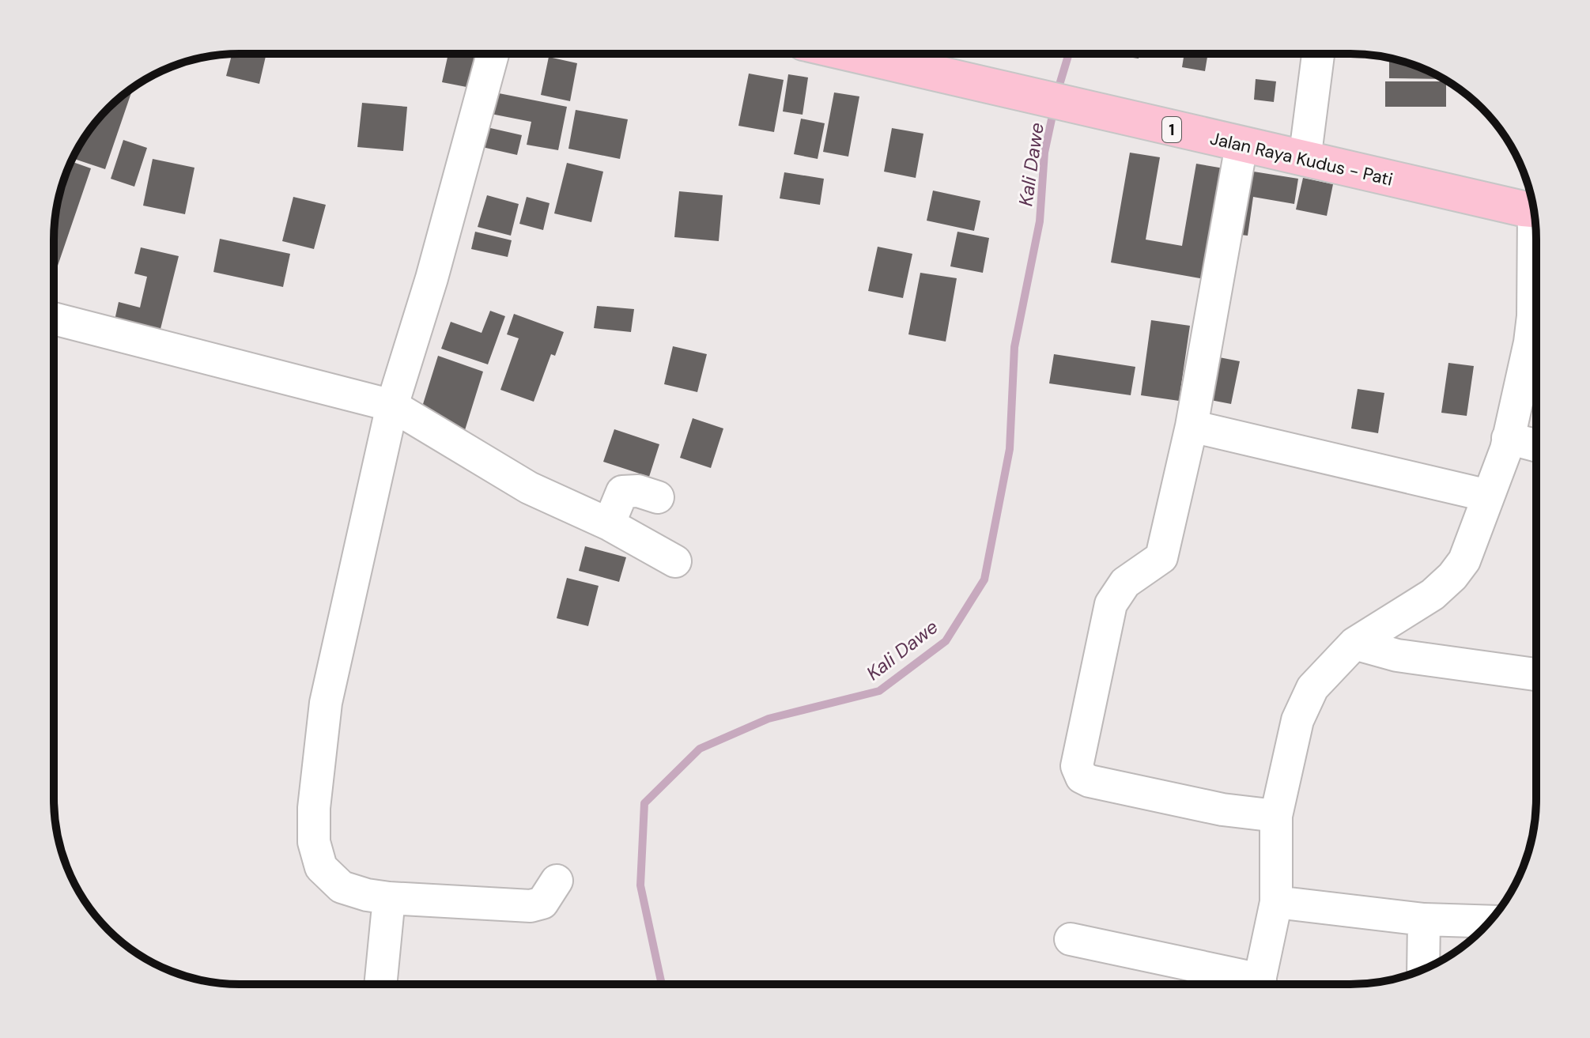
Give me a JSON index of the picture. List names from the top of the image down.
{
  "streets": {
    "highway": ["1", "Jalan Raya Kudus - Pati"]
  },
  "water": ["Kali Dawe"]
}
